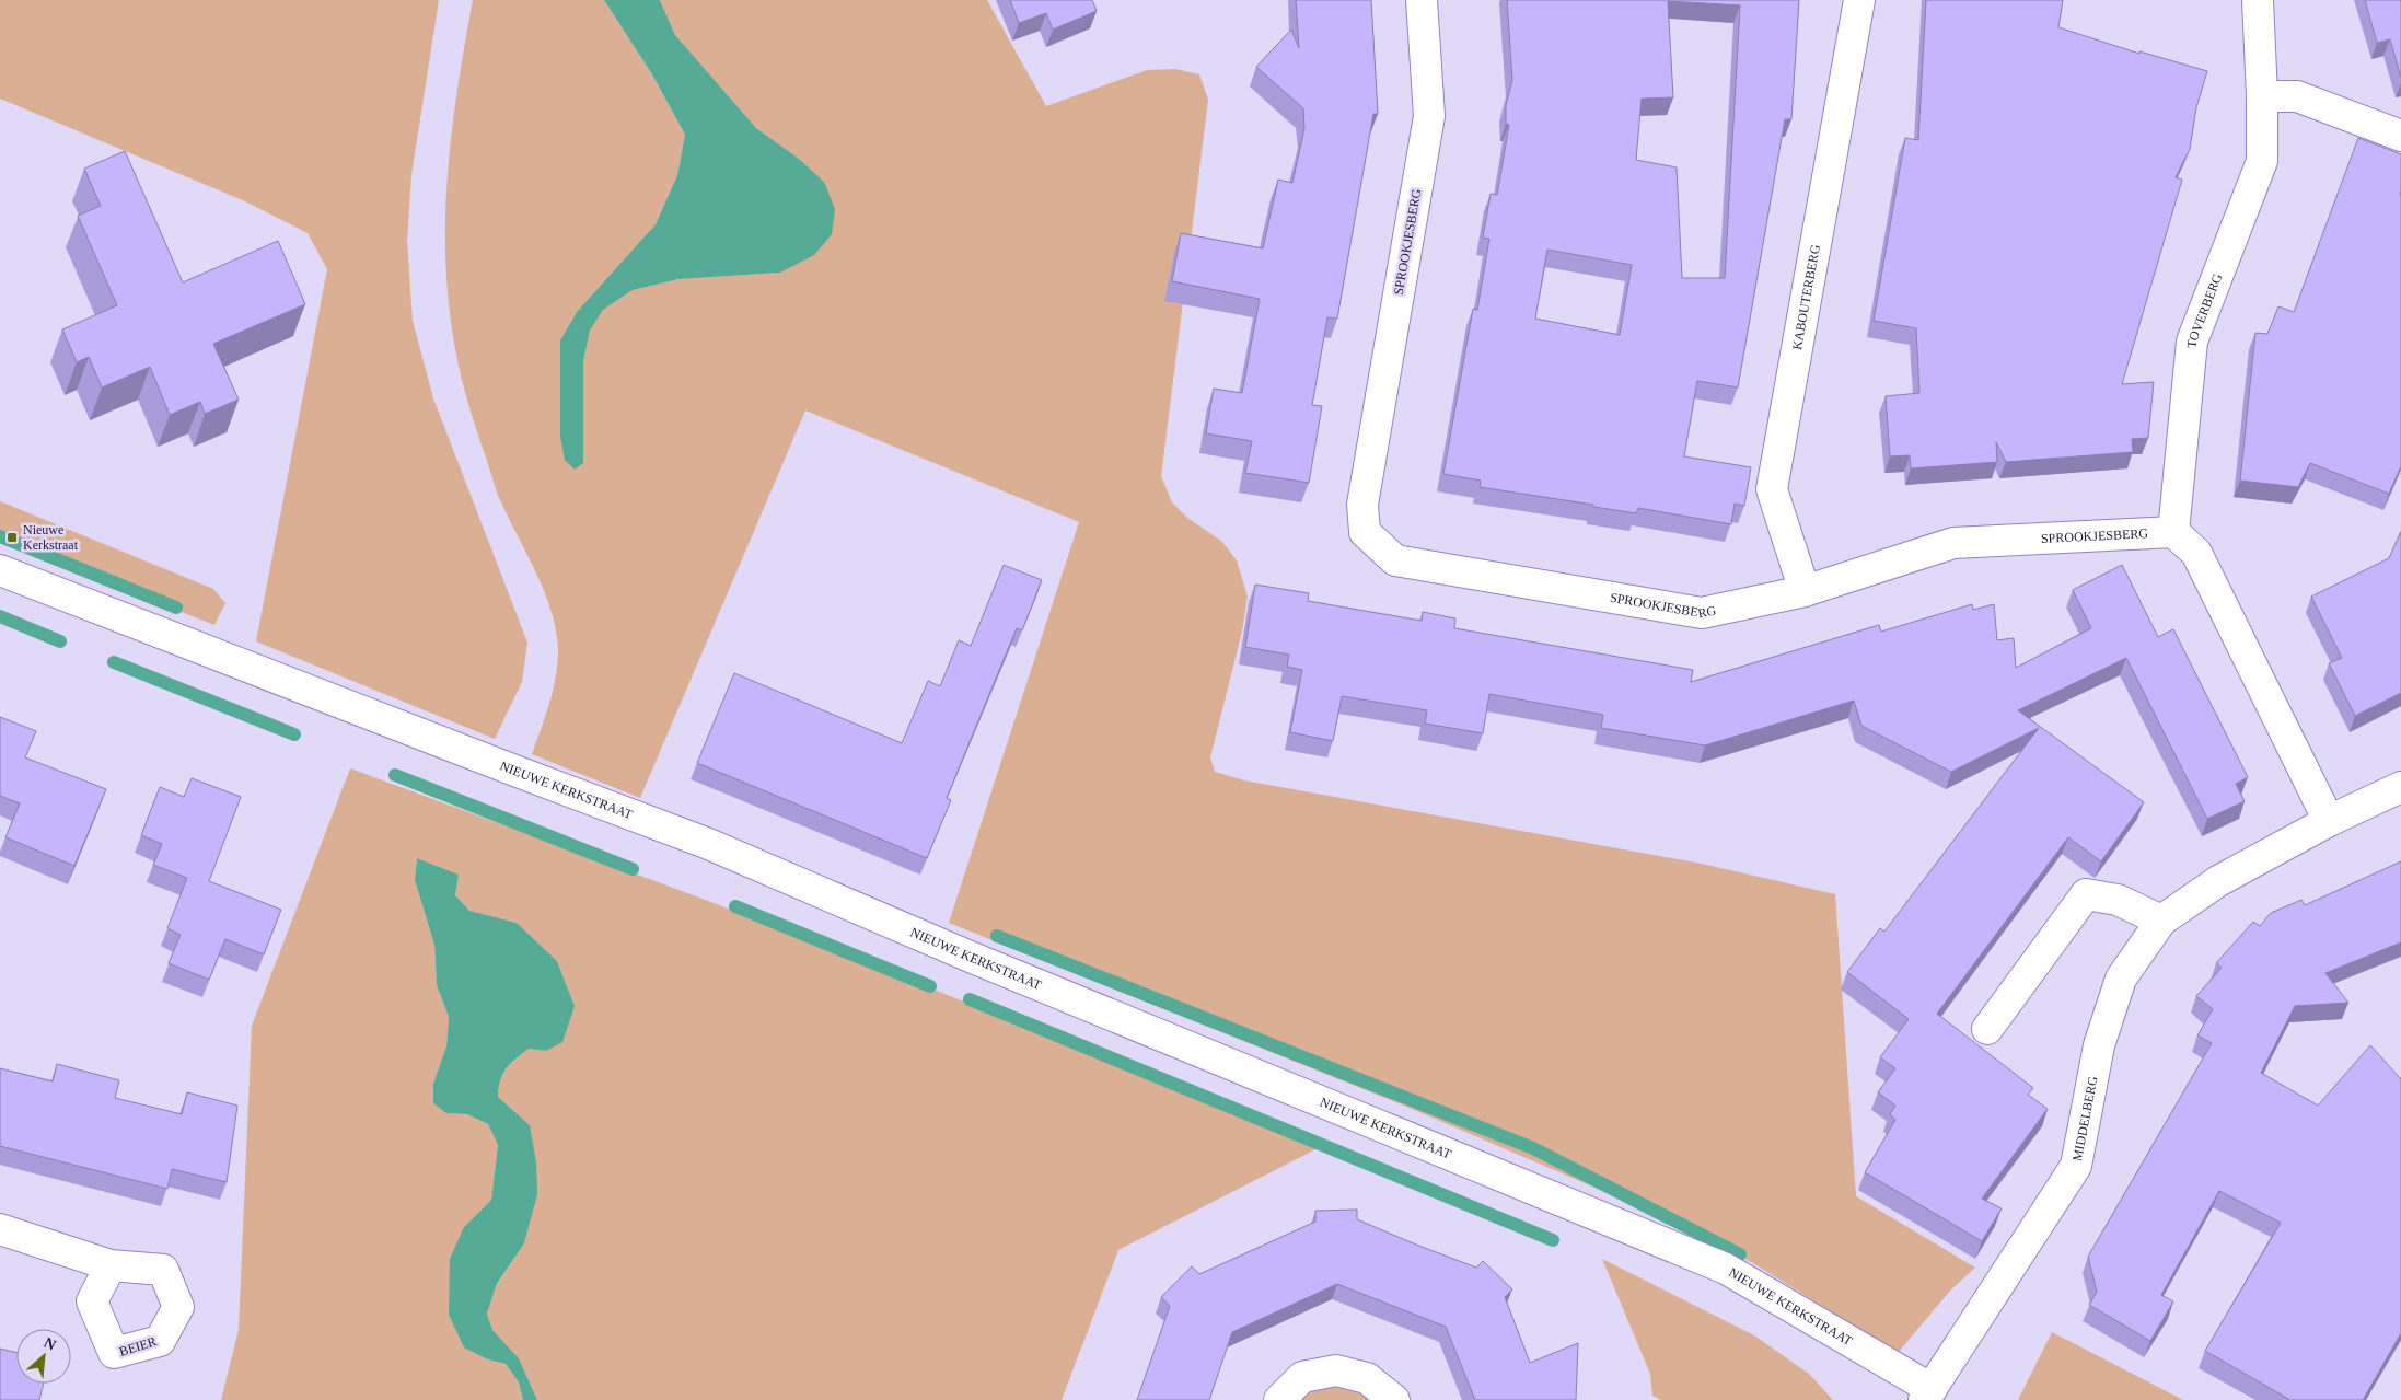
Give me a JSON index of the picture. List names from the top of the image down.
{
  "streets": {
    "street": [
      "SPROOKJESBERG",
      "KABOUTERBERG",
      "TOVERBERG",
      "NIEUWE KERKSTRAAT",
      "MIDDELBERG"
    ]
  },
  "crossings": [
    ["SPROOKJESBERG", "KABOUTERBERG"],
    ["SPROOKJESBERG", "TOVERBERG"],
    ["NIEUWE KERKSTRAAT", "MIDDELBERG"]
  ],
  "places": {
    "transit": ["Nieuwe Kerkstraat"]
  },
  "north": "top right"
}
